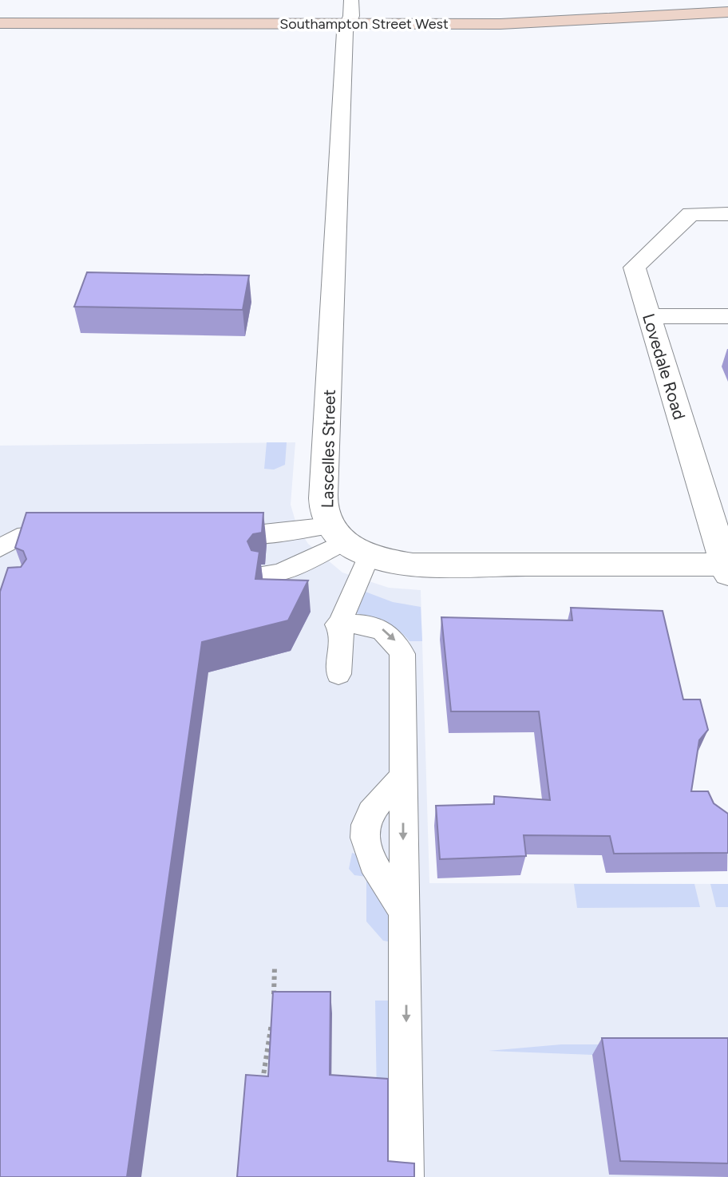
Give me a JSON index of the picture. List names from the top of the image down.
{
  "streets": {
    "main road": ["Southampton Street West"],
    "street": ["Lovedale Road", "Lascelles Street"]
  },
  "crossings": [
    ["Southampton Street West", "Lascelles Street"]
  ]
}
